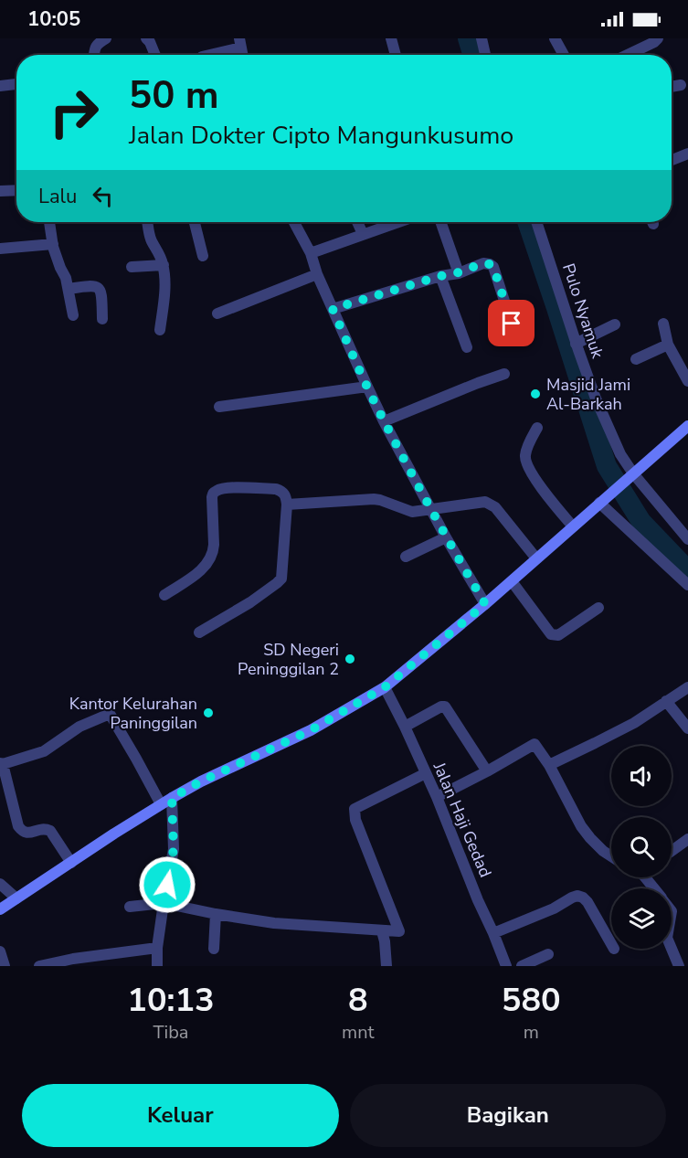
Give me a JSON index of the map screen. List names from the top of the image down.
{
  "streets": {
    "street": ["Pulo Nyamuk", "Jalan Haji Gedad"]
  },
  "places": ["Masjid Jami Al-Barkah", "SD Negeri Peninggilan 2", "Kantor Kelurahan Paninggilan"],
  "page": {
    "status": "10:05",
    "turn": ["50 m", "Jalan Dokter Cipto Mangunkusumo"],
    "then": "Lalu",
    "eta": [
      "10:13",
      "Tiba",
      "8",
      "mnt",
      "580",
      "m"
    ],
    "buttons": ["Keluar", "Bagikan"]
  }
}
